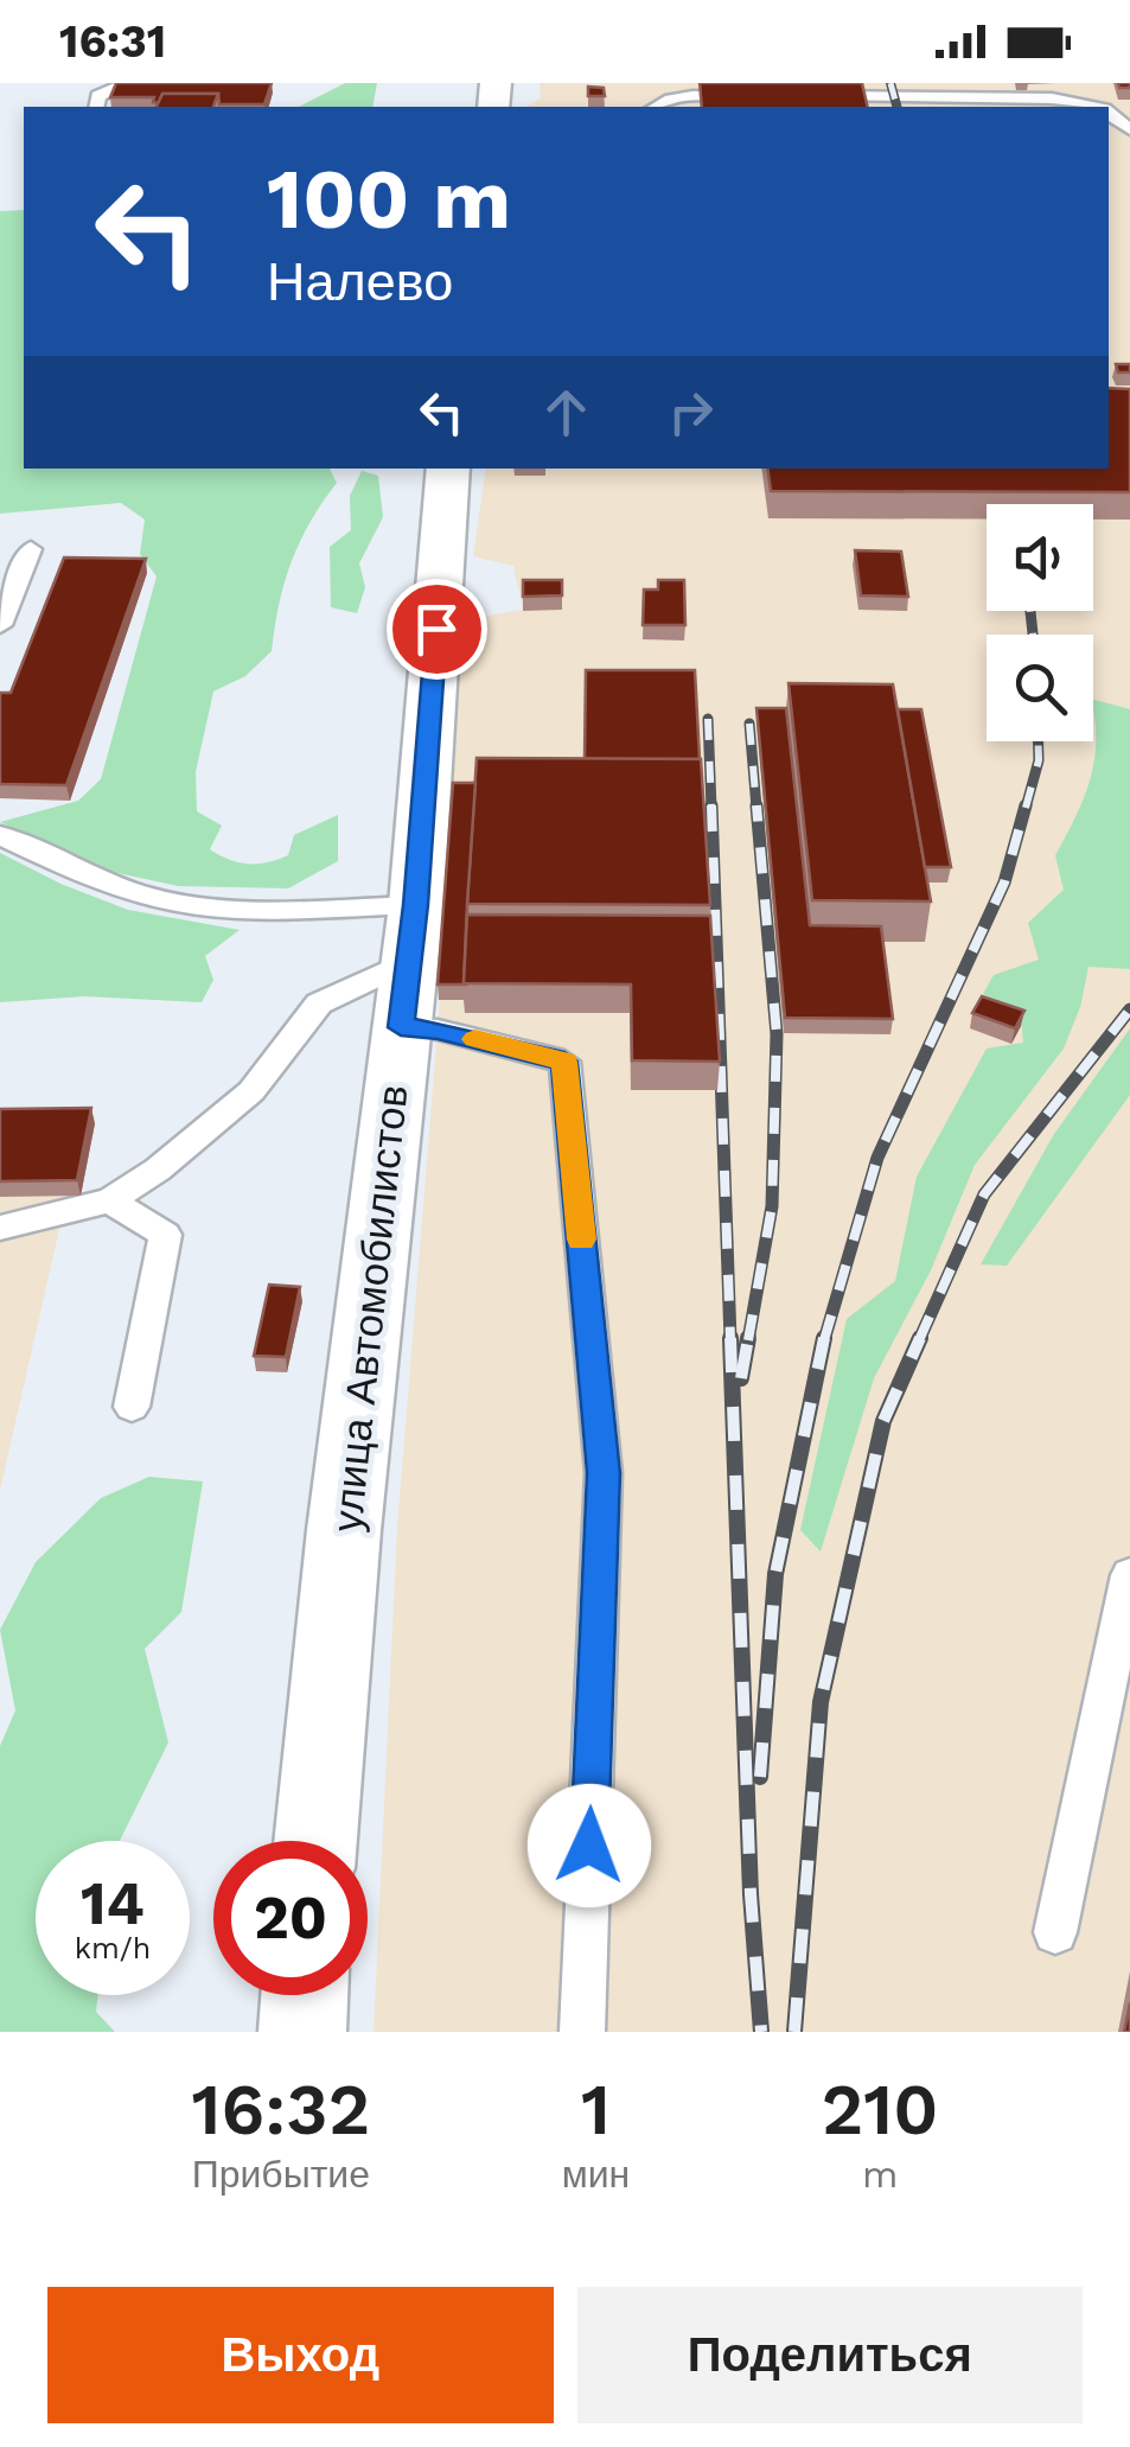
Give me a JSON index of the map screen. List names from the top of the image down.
{
  "streets": {
    "street": ["улица Автомобилистов"]
  },
  "page": {
    "status": "16:31",
    "turn": ["100 m", "Налево"],
    "speed": "14 km/h",
    "limit": "20",
    "eta": [
      "16:32",
      "Прибытие",
      "1",
      "мин",
      "210",
      "m"
    ],
    "buttons": ["Выход", "Поделиться"]
  }
}
